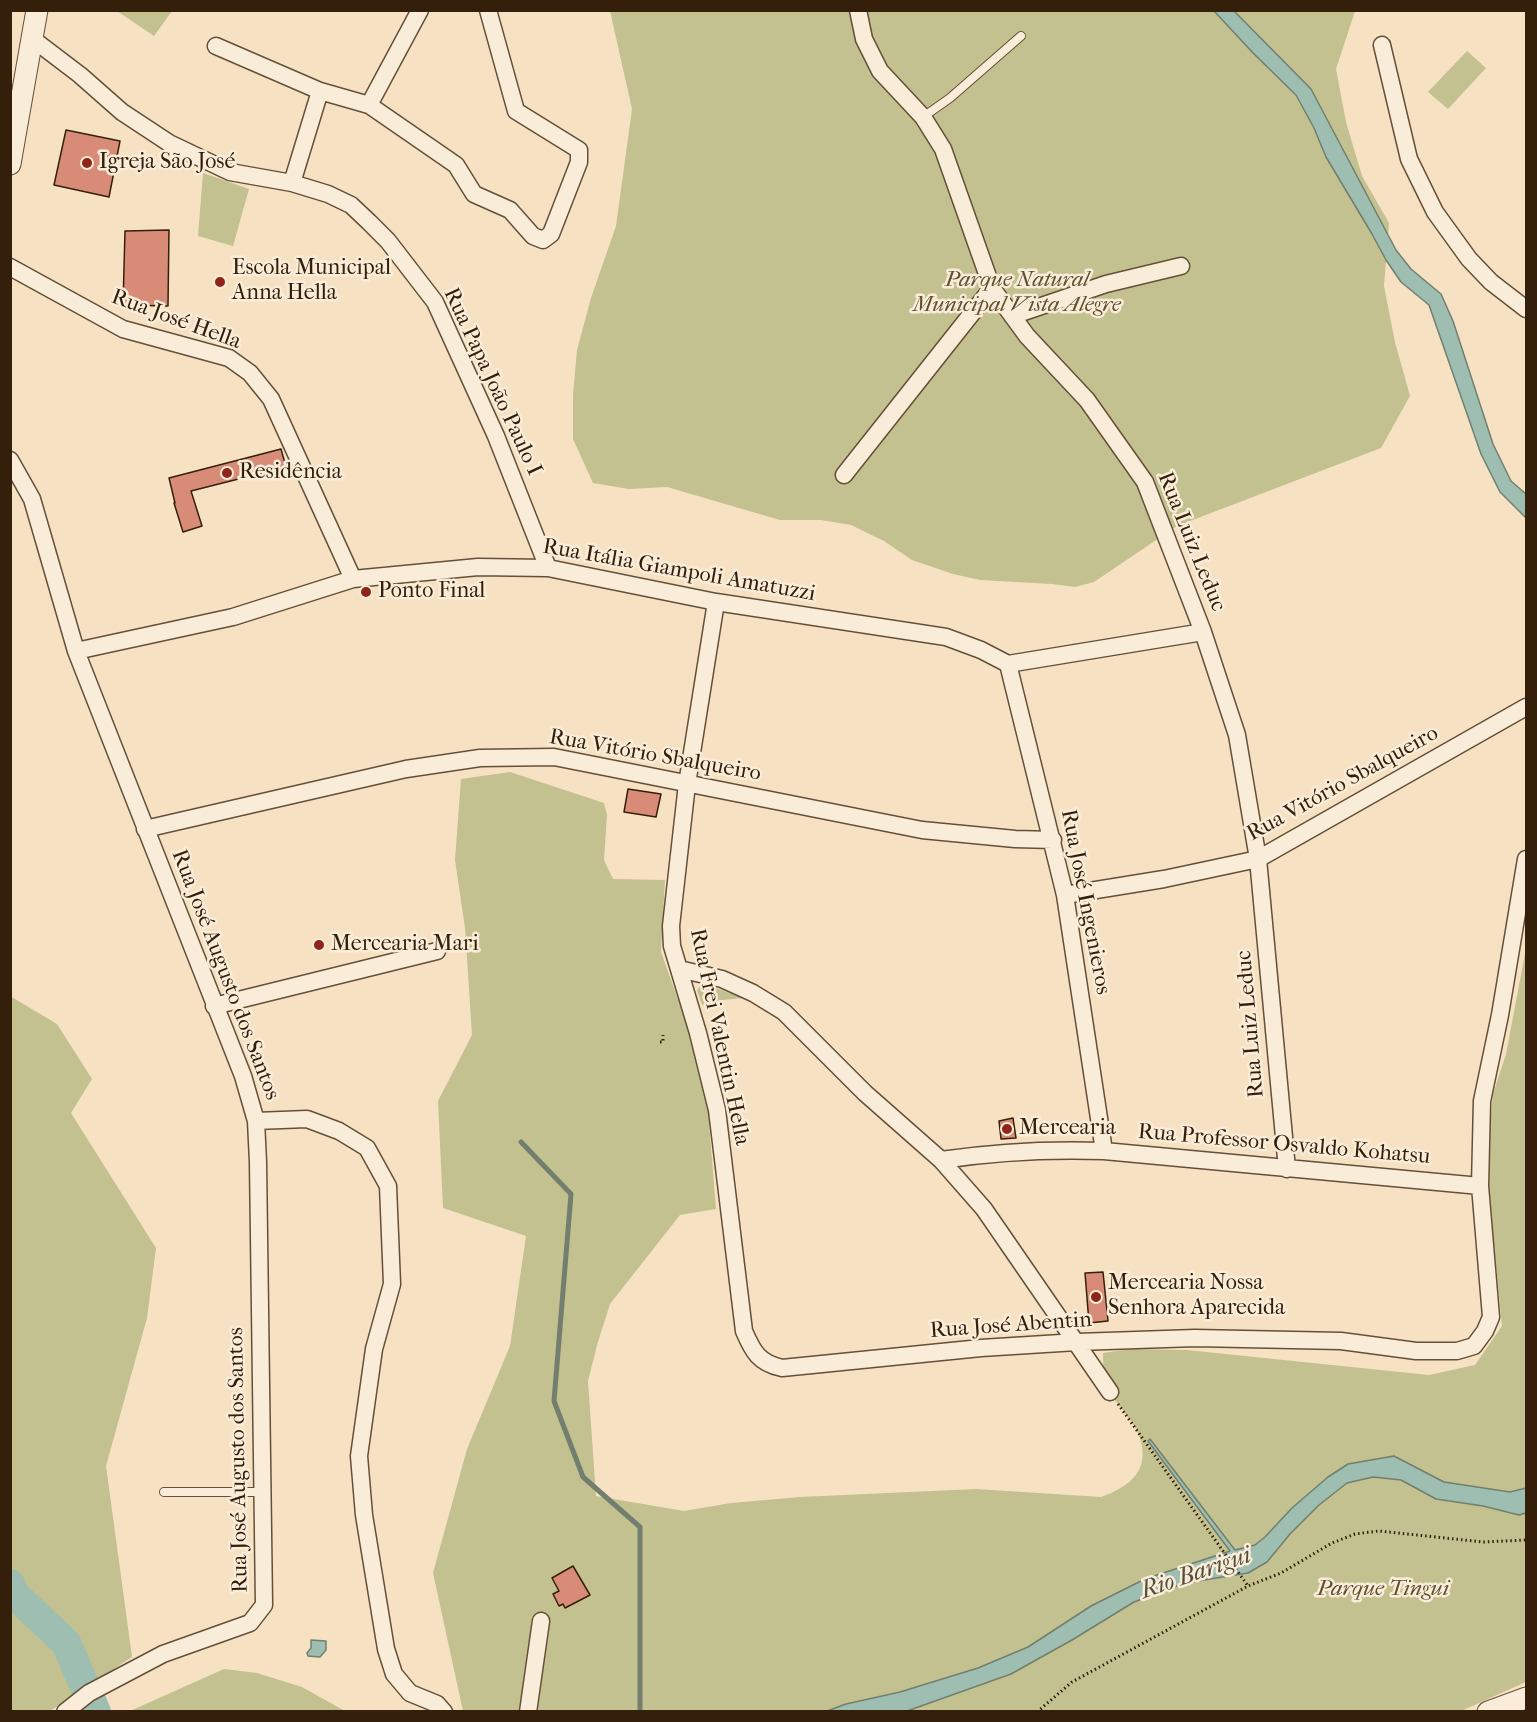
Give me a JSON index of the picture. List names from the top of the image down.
{
  "streets": {
    "street": [
      "Rua José Hella",
      "Rua Papa João Paulo I",
      "Rua Luiz Leduc",
      "Rua Itália Giampoli Amatuzzi",
      "Rua Vitório Sbalqueiro",
      "Rua José Ingenieros",
      "Rua José Augusto dos Santos",
      "Rua Frei Valentin Hella",
      "Rua Professor Osvaldo Kohatsu",
      "Rua José Abentin"
    ]
  },
  "crossings": [
    ["Rua José Hella", "Rua Itália Giampoli Amatuzzi"],
    ["Rua Papa João Paulo I", "Rua Itália Giampoli Amatuzzi"],
    ["Rua Luiz Leduc", "Rua Vitório Sbalqueiro"],
    ["Rua Luiz Leduc", "Rua Professor Osvaldo Kohatsu"],
    ["Rua Itália Giampoli Amatuzzi", "Rua José Ingenieros"],
    ["Rua Itália Giampoli Amatuzzi", "Rua José Augusto dos Santos"],
    ["Rua Itália Giampoli Amatuzzi", "Rua Frei Valentin Hella"],
    ["Rua Vitório Sbalqueiro", "Rua José Ingenieros"],
    ["Rua Vitório Sbalqueiro", "Rua José Augusto dos Santos"],
    ["Rua Vitório Sbalqueiro", "Rua Frei Valentin Hella"],
    ["Rua José Ingenieros", "Rua Professor Osvaldo Kohatsu"],
    ["Rua Frei Valentin Hella", "Rua José Abentin"],
    ["Rua Professor Osvaldo Kohatsu", "Rua José Abentin"]
  ],
  "water": ["Rio Barigui"],
  "parks": ["Parque Natural Municipal Vista Alegre", "Parque Tingui"],
  "places": [
    "Igreja São José",
    "Escola Municipal Anna Hella",
    "Residência",
    "Ponto Final",
    "Mercearia Mari",
    "Mercearia",
    "Mercearia Nossa Senhora Aparecida"
  ]
}
